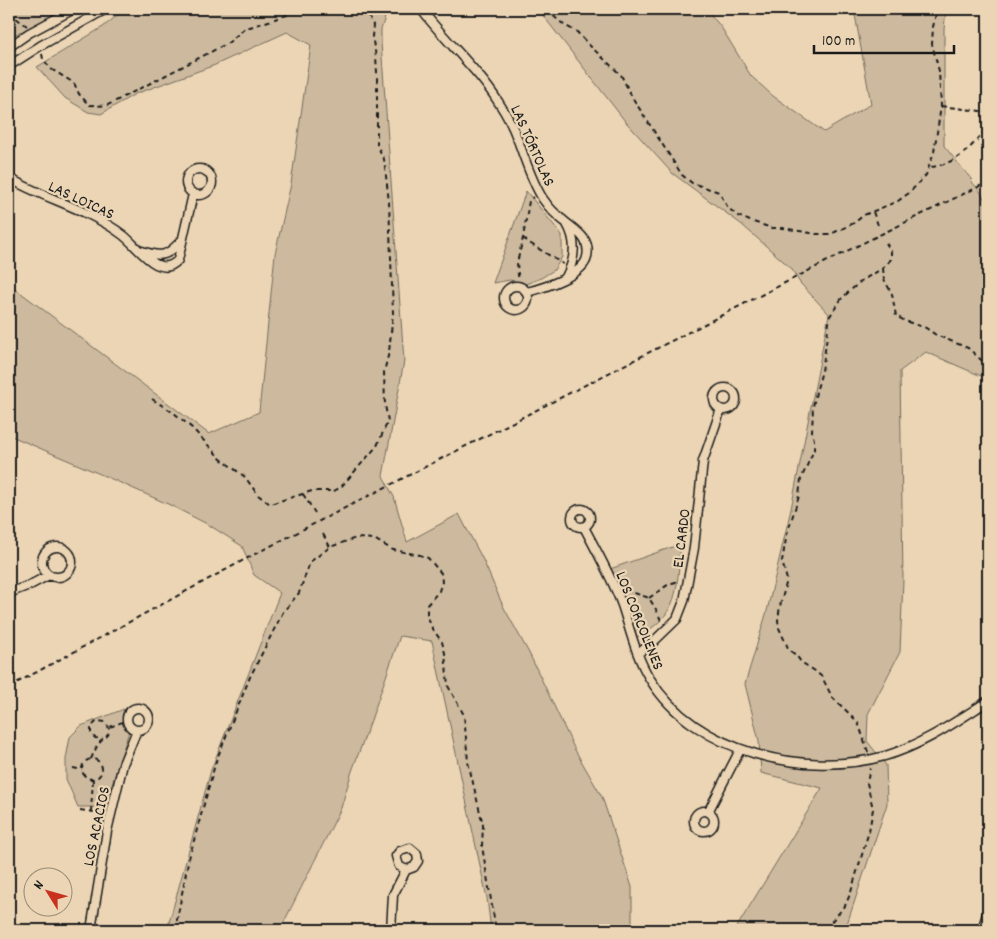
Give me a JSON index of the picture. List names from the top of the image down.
{
  "streets": {
    "street": [
      "LAS TÓRTOLAS",
      "LAS LOICAS",
      "EL CARDO",
      "LOS CORCOLENES",
      "LOS ACACIOS"
    ]
  },
  "crossings": [
    ["EL CARDO", "LOS CORCOLENES"]
  ],
  "scale_bar": "100 m",
  "north": "top left"
}
